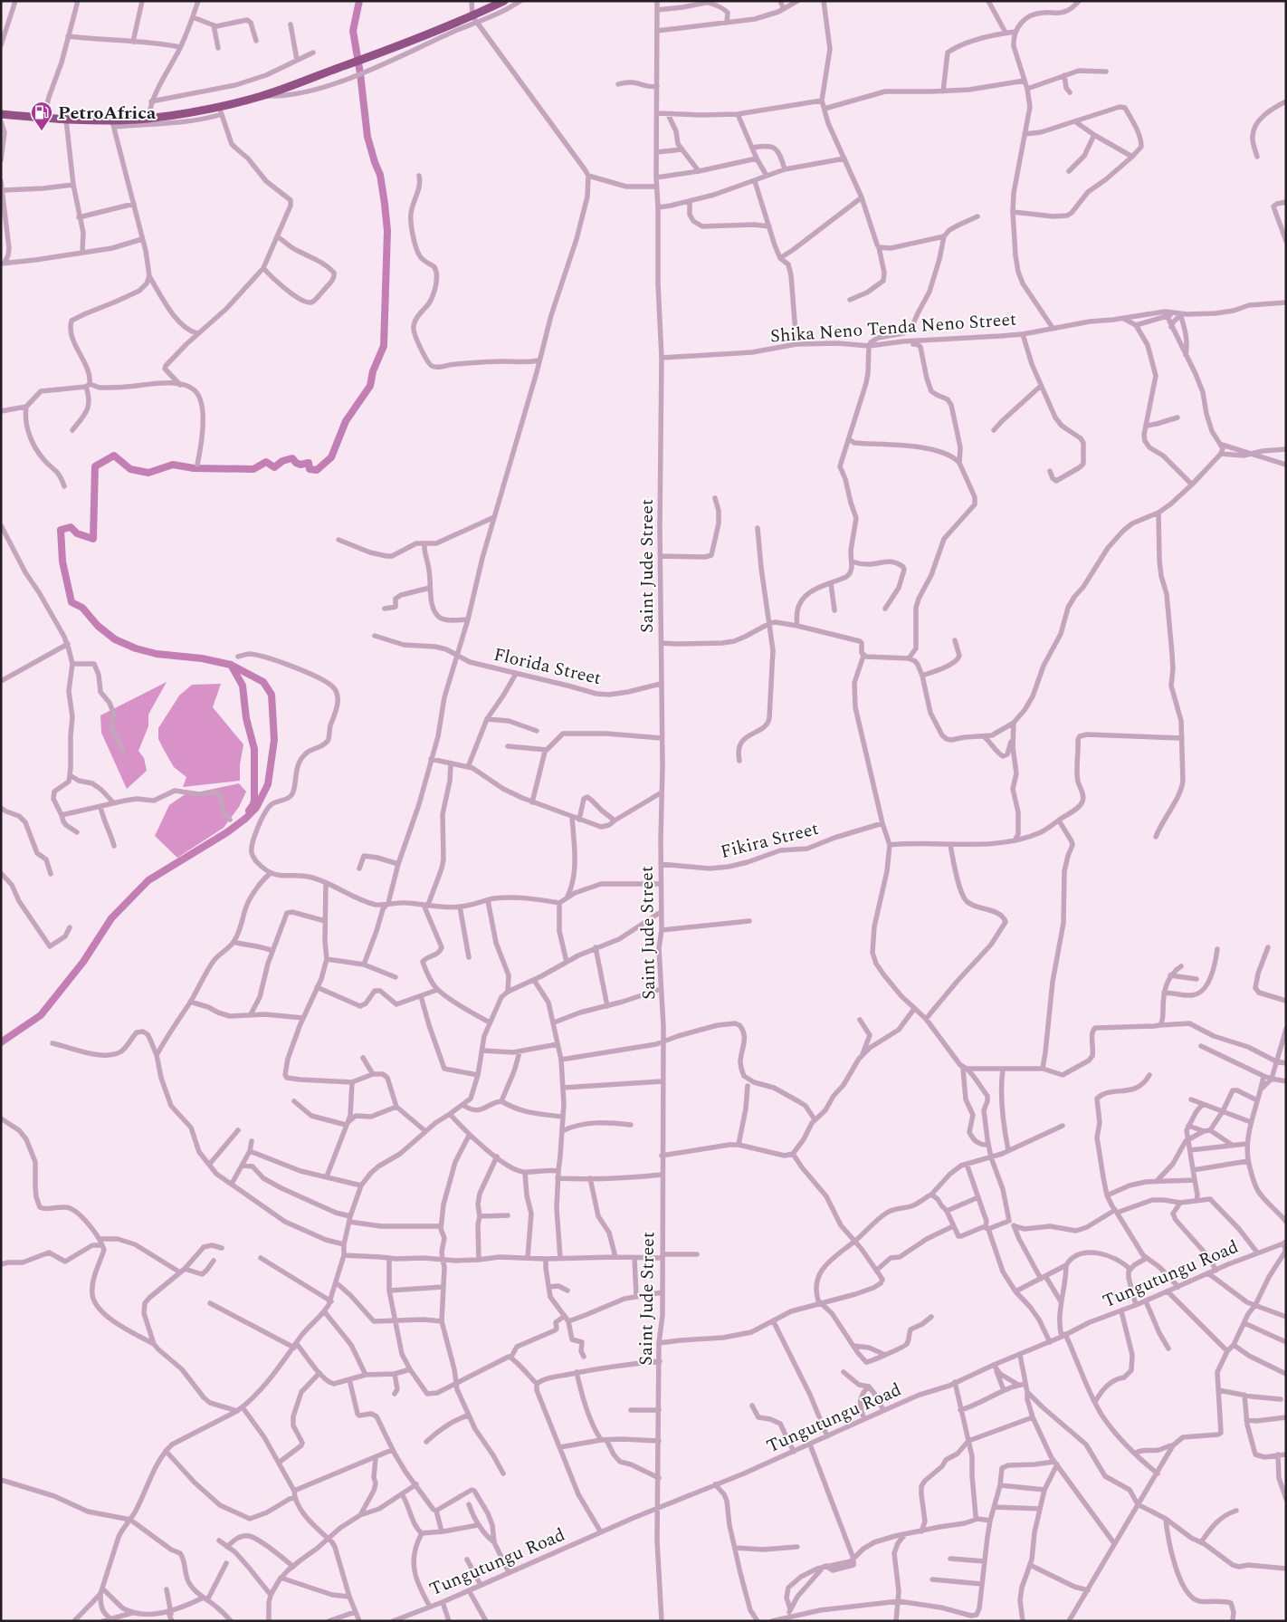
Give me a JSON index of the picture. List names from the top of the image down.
{
  "streets": {
    "street": [
      "Shika Neno Tenda Neno Street",
      "Saint Jude Street",
      "Florida Street",
      "Fikira Street",
      "Tungutungu Road"
    ]
  },
  "crossings": [
    ["Shika Neno Tenda Neno Street", "Saint Jude Street"],
    ["Saint Jude Street", "Florida Street"],
    ["Saint Jude Street", "Fikira Street"],
    ["Saint Jude Street", "Tungutungu Road"]
  ],
  "places": {
    "fuel station": ["PetroAfrica"]
  }
}
